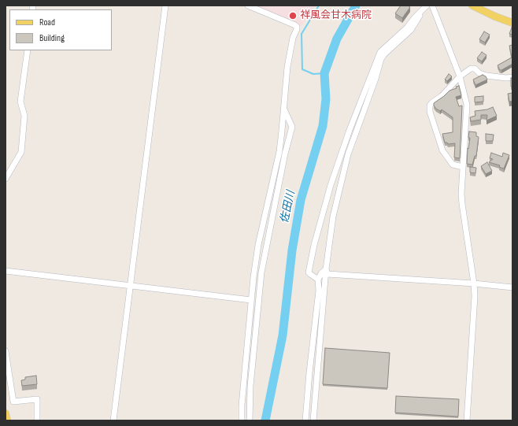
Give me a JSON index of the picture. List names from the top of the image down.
{
  "water": ["佐田川"],
  "places": ["祥風会甘木病院"],
  "legend": ["Road", "Building"]
}
